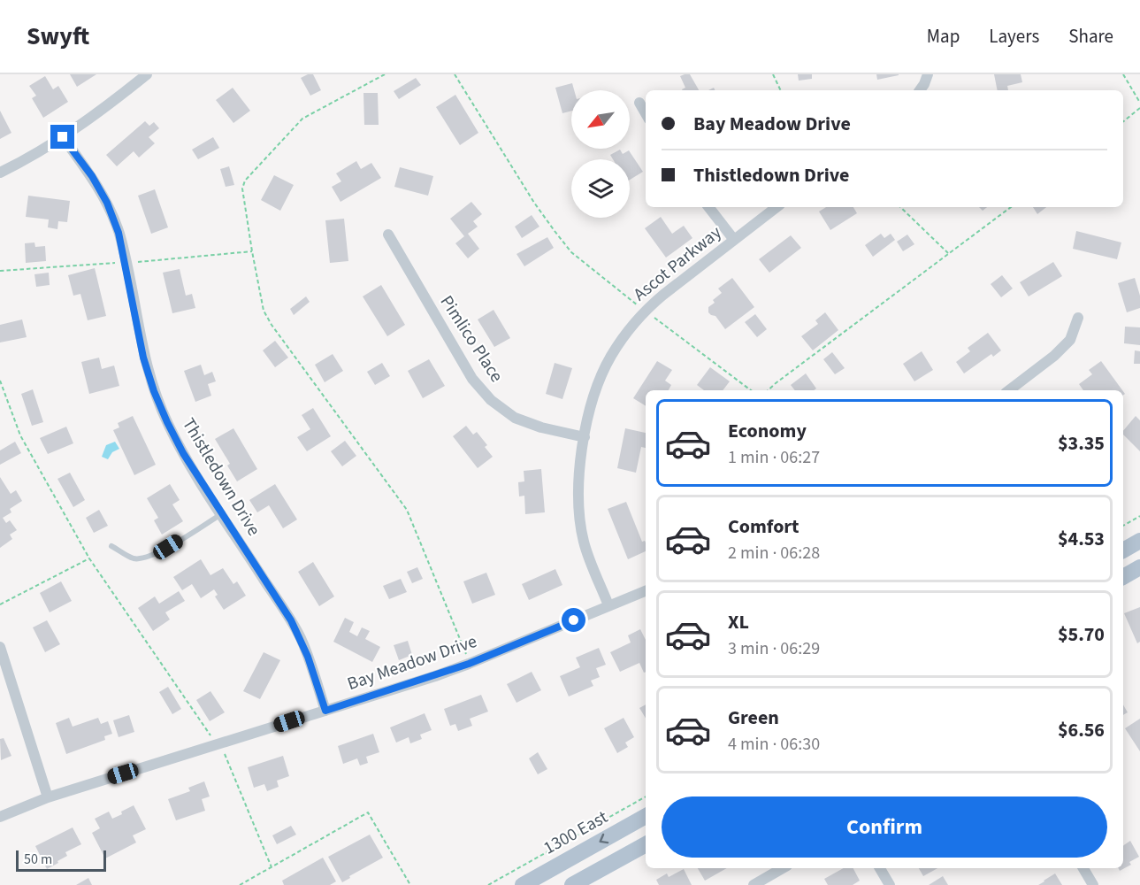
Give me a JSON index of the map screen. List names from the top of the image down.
{
  "streets": {
    "main road": ["1300 East"],
    "street": [
      "Ascot Parkway",
      "Pimlico Place",
      "Thistledown Drive",
      "Bay Meadow Drive"
    ]
  },
  "crossings": [
    ["Ascot Parkway", "Pimlico Place"],
    ["Ascot Parkway", "Bay Meadow Drive"],
    ["Thistledown Drive", "Bay Meadow Drive"]
  ],
  "scale_bar": "50 m",
  "north": "bottom left",
  "page": {
    "header": "Swyft",
    "nav": ["Map", "Layers", "Share"],
    "banner": ["Bay Meadow Drive", "Thistledown Drive"],
    "list": [
      {
        "name": "Economy",
        "note": "1 min · 06:27",
        "value": "$3.35"
      },
      {
        "name": "Comfort",
        "note": "2 min · 06:28",
        "value": "$4.53"
      },
      {
        "name": "XL",
        "note": "3 min · 06:29",
        "value": "$5.70"
      },
      {
        "name": "Green",
        "note": "4 min · 06:30",
        "value": "$6.56"
      }
    ],
    "buttons": "Confirm",
    "scale": "50 m"
  }
}
